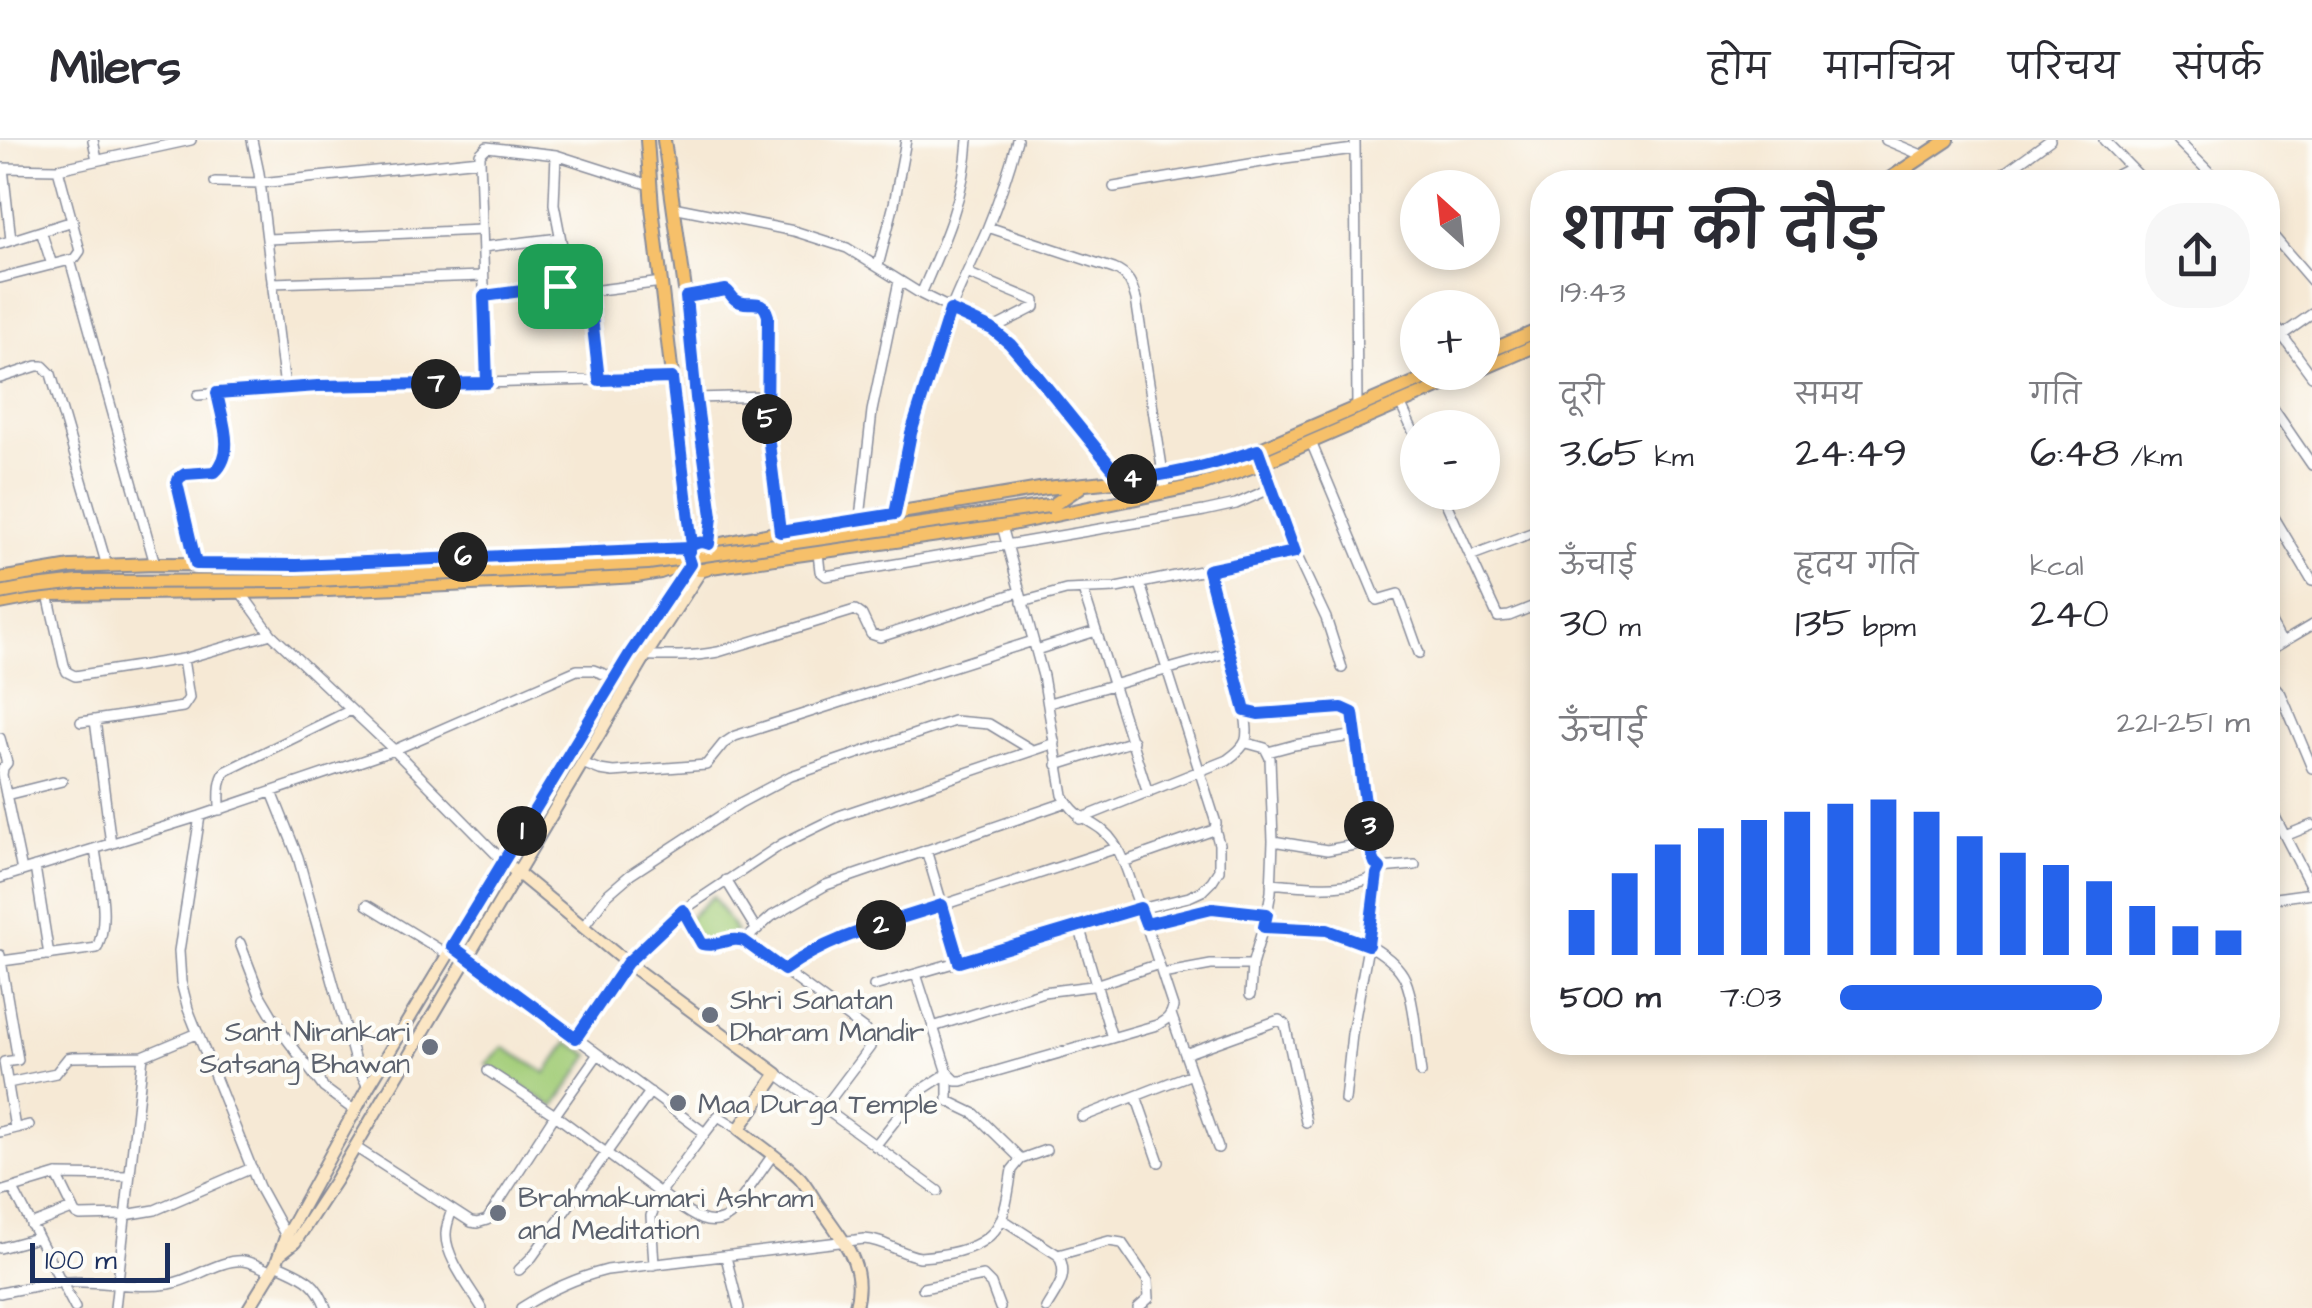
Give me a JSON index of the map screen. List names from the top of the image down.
{
  "places": [
    "Shri Sanatan Dharam Mandir",
    "Sant Nirankari Satsang Bhawan",
    "Maa Durga Temple",
    "Brahmakumari Ashram and Meditation"
  ],
  "scale_bar": "100 m",
  "north": "top left",
  "page": {
    "header": "Milers",
    "nav": [
      "होम",
      "मानचित्र",
      "परिचय",
      "संपर्क"
    ],
    "map_buttons": ["+", "−"],
    "heading": ["शाम की दौड़", "19:43"],
    "stats": [
      ["दूरी", "3.65 km"],
      ["समय", "24:49"],
      ["गति", "6:48 /km"],
      ["ऊँचाई", "30 m"],
      ["हृदय गति", "135 bpm"],
      ["kcal", "240"]
    ],
    "pins": [
      "7",
      "5",
      "4",
      "6",
      "3",
      "1",
      "2"
    ],
    "chart": ["ऊँचाई", "221–251 m"],
    "list": [
      {
        "name": "500 m",
        "note": "7:03"
      }
    ],
    "scale": "100 m"
  }
}
